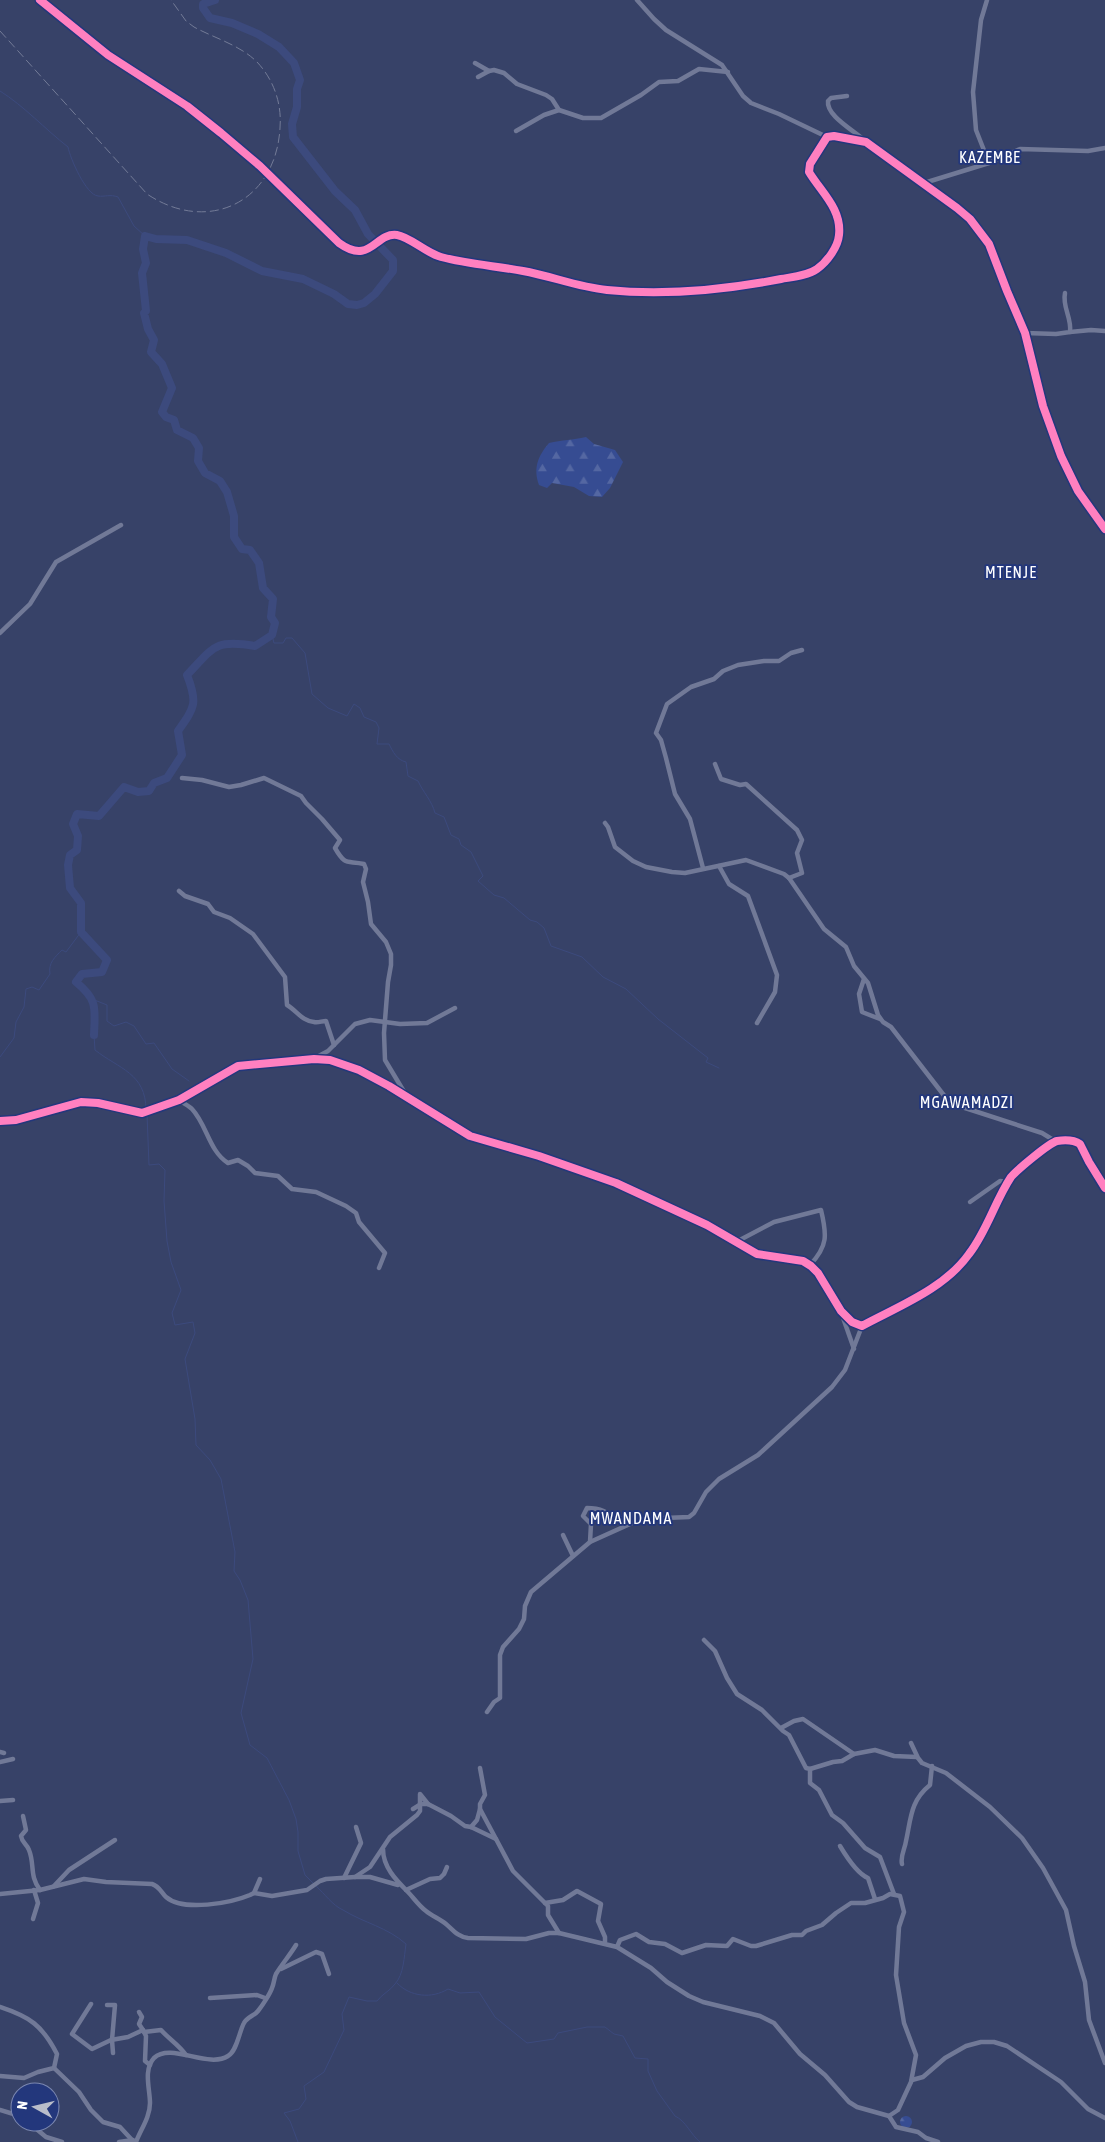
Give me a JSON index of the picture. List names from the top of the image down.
{
  "districts": [
    "KAZEMBE",
    "MTENJE",
    "MGAWAMADZI",
    "MWANDAMA"
  ],
  "north": "left"
}
